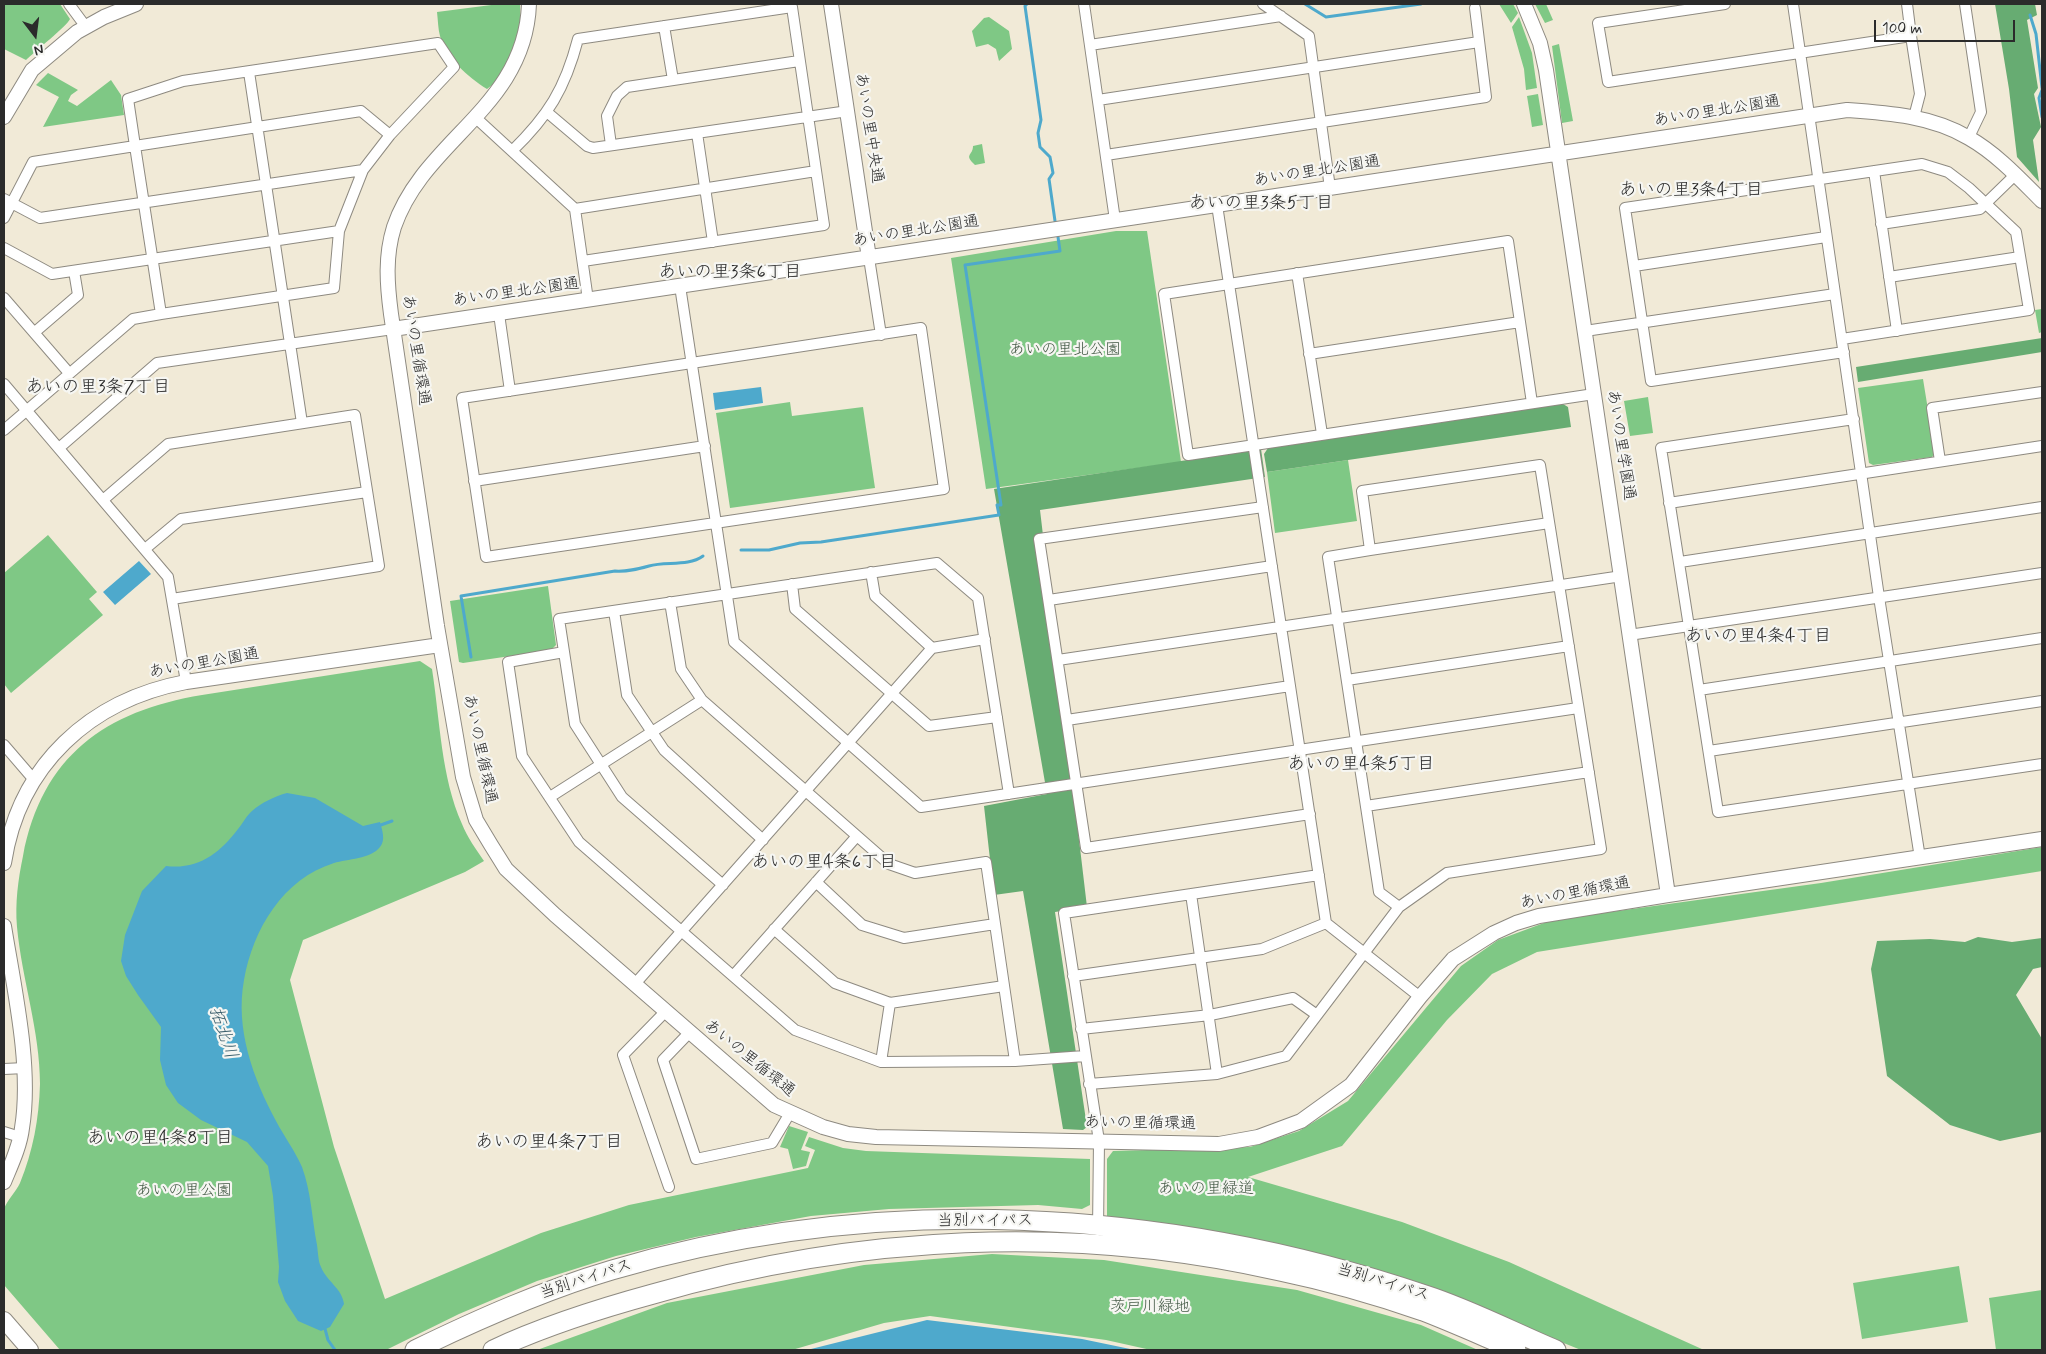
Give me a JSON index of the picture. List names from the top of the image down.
{
  "streets": {
    "highway": ["当別バイパス"],
    "street": [
      "あいの里北公園通",
      "あいの里中央通",
      "あいの里循環通",
      "あいの里学園通",
      "あいの里公園通"
    ]
  },
  "crossings": [
    ["あいの里北公園通", "あいの里中央通"],
    ["あいの里北公園通", "あいの里循環通"],
    ["あいの里北公園通", "あいの里学園通"],
    ["あいの里循環通", "あいの里学園通"],
    ["あいの里循環通", "あいの里公園通"]
  ],
  "districts": [
    "あいの里3条4丁目",
    "あいの里3条5丁目",
    "あいの里3条6丁目",
    "あいの里3条7丁目",
    "あいの里4条4丁目",
    "あいの里4条5丁目",
    "あいの里4条6丁目",
    "あいの里4条8丁目",
    "あいの里4条7丁目"
  ],
  "water": ["拓北川"],
  "parks": [
    "あいの里北公園",
    "あいの里緑道",
    "あいの里公園",
    "茨戸川緑地"
  ],
  "scale_bar": "100 m",
  "north": "bottom"
}
